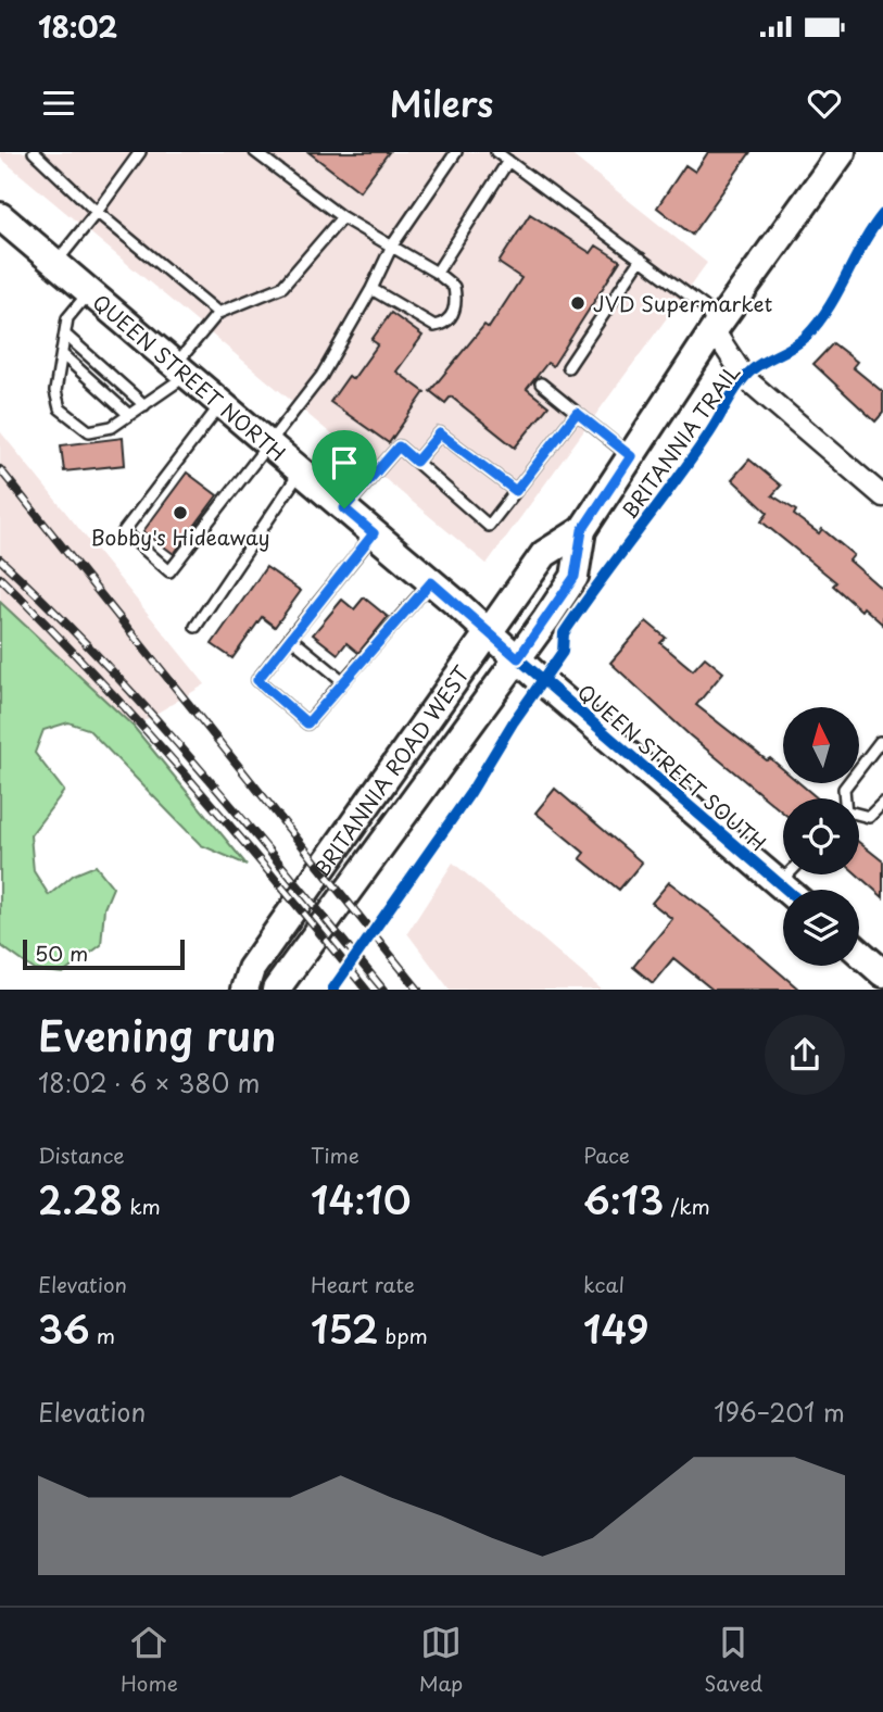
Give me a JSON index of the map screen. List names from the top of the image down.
{
  "streets": {
    "main road": ["QUEEN STREET NORTH", "QUEEN STREET SOUTH", "BRITANNIA ROAD WEST"],
    "cycle path": ["BRITANNIA TRAIL"]
  },
  "crossings": [
    ["QUEEN STREET NORTH", "QUEEN STREET SOUTH"],
    ["QUEEN STREET NORTH", "BRITANNIA ROAD WEST"],
    ["QUEEN STREET SOUTH", "BRITANNIA ROAD WEST"]
  ],
  "places": ["JVD Supermarket", "Bobby's Hideaway"],
  "scale_bar": "50 m",
  "north": "top",
  "page": {
    "status": "18:02",
    "header": "Milers",
    "scale": "50 m",
    "heading": ["Evening run", "18:02 · 6 × 380 m"],
    "stats": [
      ["Distance", "2.28 km"],
      ["Time", "14:10"],
      ["Pace", "6:13 /km"],
      ["Elevation", "36 m"],
      ["Heart rate", "152 bpm"],
      ["kcal", "149"]
    ],
    "chart": ["Elevation", "196–201 m"],
    "tabs": ["Home", "Map", "Saved"]
  }
}
